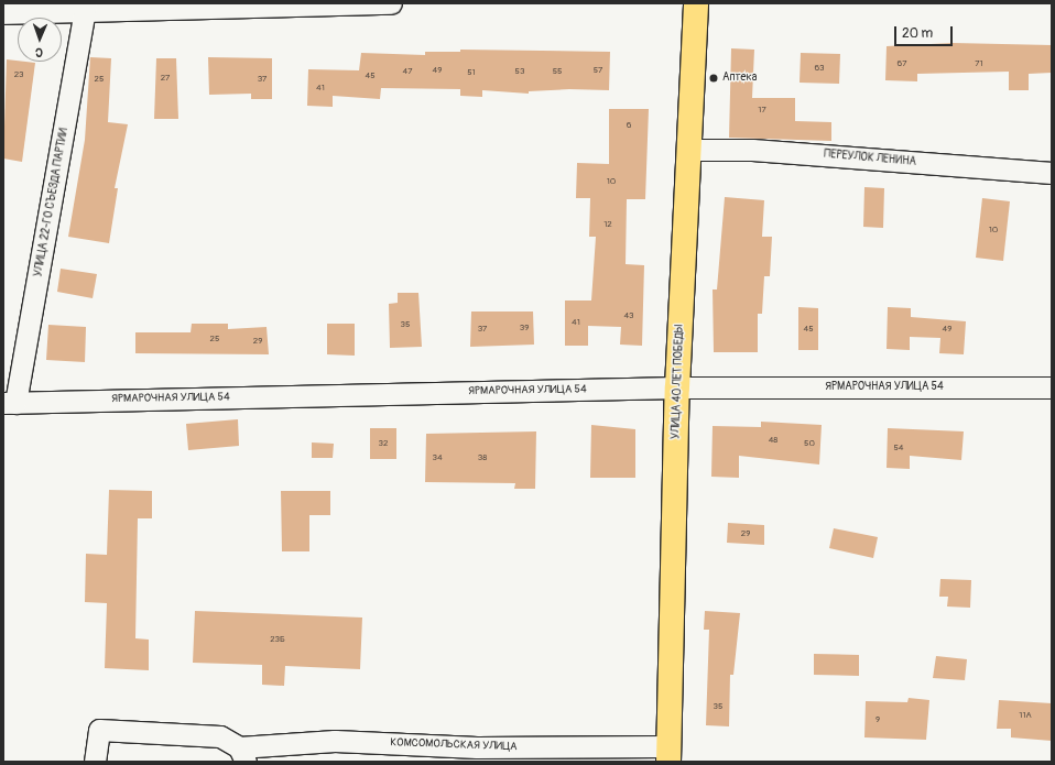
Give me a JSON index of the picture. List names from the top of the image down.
{
  "streets": {
    "main road": ["УЛИЦА 40 ЛЕТ ПОБЕДЫ"],
    "street": [
      "ПЕРЕУЛОК ЛЕНИНА",
      "УЛИЦА 22-ГО СЪЕЗДА ПАРТИИ",
      "ЯРМАРОЧНАЯ УЛИЦА 54",
      "КОМСОМОЛЬСКАЯ УЛИЦА"
    ]
  },
  "crossings": [
    ["ПЕРЕУЛОК ЛЕНИНА", "УЛИЦА 40 ЛЕТ ПОБЕДЫ"],
    ["УЛИЦА 22-ГО СЪЕЗДА ПАРТИИ", "ЯРМАРОЧНАЯ УЛИЦА 54"],
    ["УЛИЦА 40 ЛЕТ ПОБЕДЫ", "ЯРМАРОЧНАЯ УЛИЦА 54"],
    ["УЛИЦА 40 ЛЕТ ПОБЕДЫ", "КОМСОМОЛЬСКАЯ УЛИЦА"]
  ],
  "places": ["Аптека"],
  "house_numbers": [
    "67",
    "71",
    "63",
    "49",
    "57",
    "47",
    "53",
    "55",
    "51",
    "23",
    "45",
    "27",
    "25",
    "37",
    "41",
    "17",
    "6",
    "10",
    "12",
    "10",
    "43",
    "41",
    "35",
    "39",
    "37",
    "45",
    "49",
    "25",
    "29",
    "48",
    "32",
    "50",
    "54",
    "34",
    "38",
    "29",
    "23Б",
    "35",
    "11А",
    "9"
  ],
  "scale_bar": "20 m",
  "north": "bottom"
}
